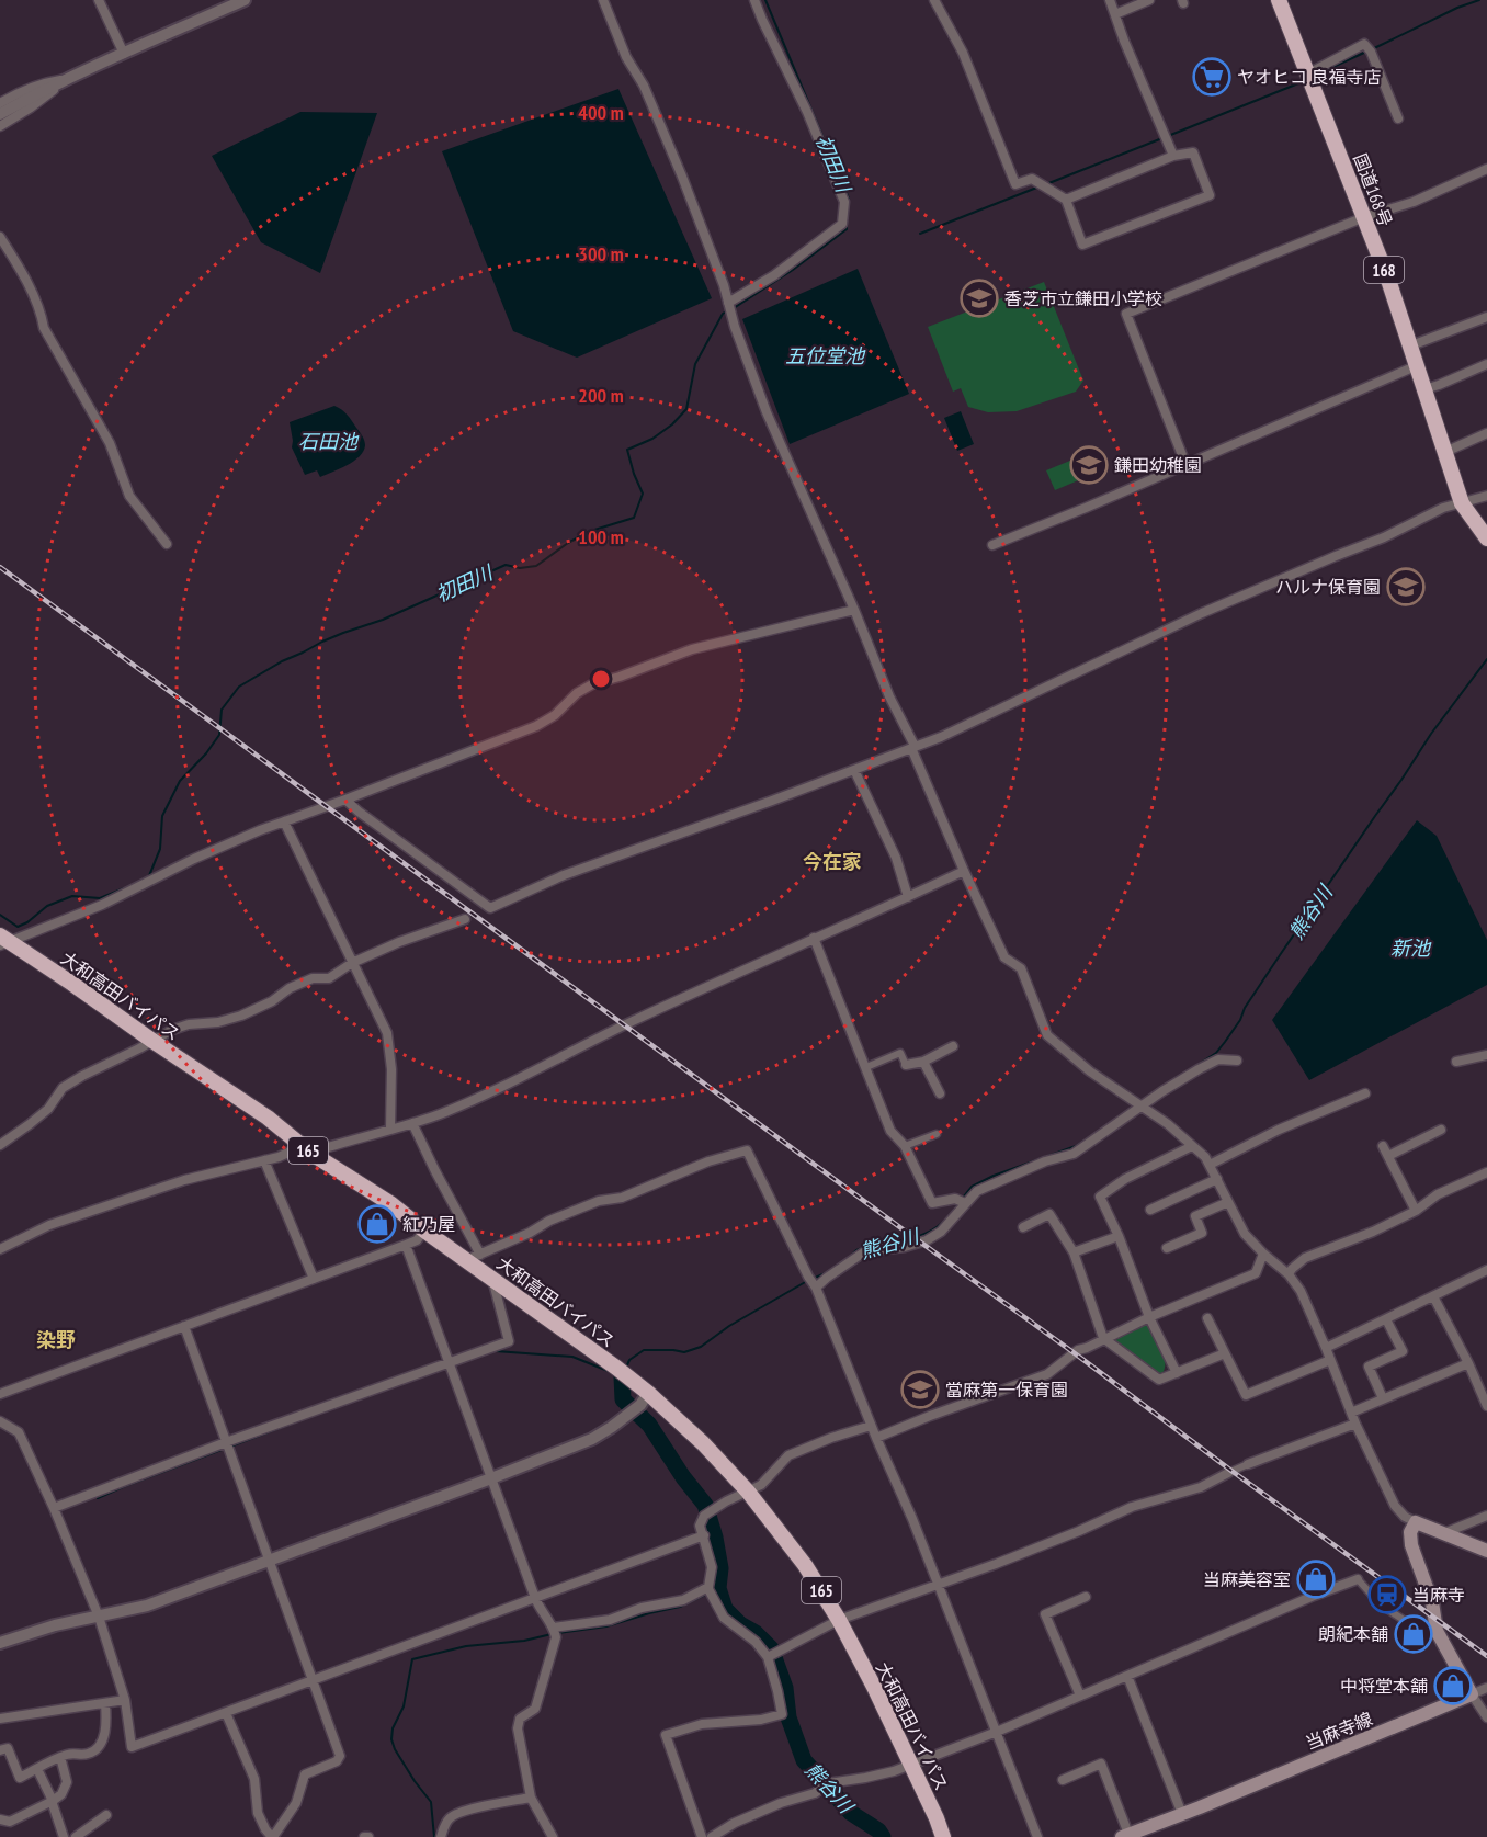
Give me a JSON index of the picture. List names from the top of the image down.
{
  "streets": {
    "highway": [
      "国道168号",
      "168",
      "大和高田バイパス",
      "165"
    ],
    "main road": ["当麻寺線"]
  },
  "districts": ["今在家", "染野"],
  "water": [
    "初田川",
    "五位堂池",
    "石田池",
    "熊谷川",
    "新池"
  ],
  "places": {
    "supermarket": ["ヤオヒコ 良福寺店"],
    "school or university": [
      "香芝市立鎌田小学校",
      "鎌田幼稚園",
      "ハルナ保育園",
      "當麻第一保育園"
    ],
    "shop": [
      "紅乃屋",
      "当麻美容室",
      "朗紀本舗",
      "中将堂本舗"
    ],
    "station": ["当麻寺"]
  },
  "rings": [
    "400 m",
    "300 m",
    "200 m",
    "100 m"
  ]
}
